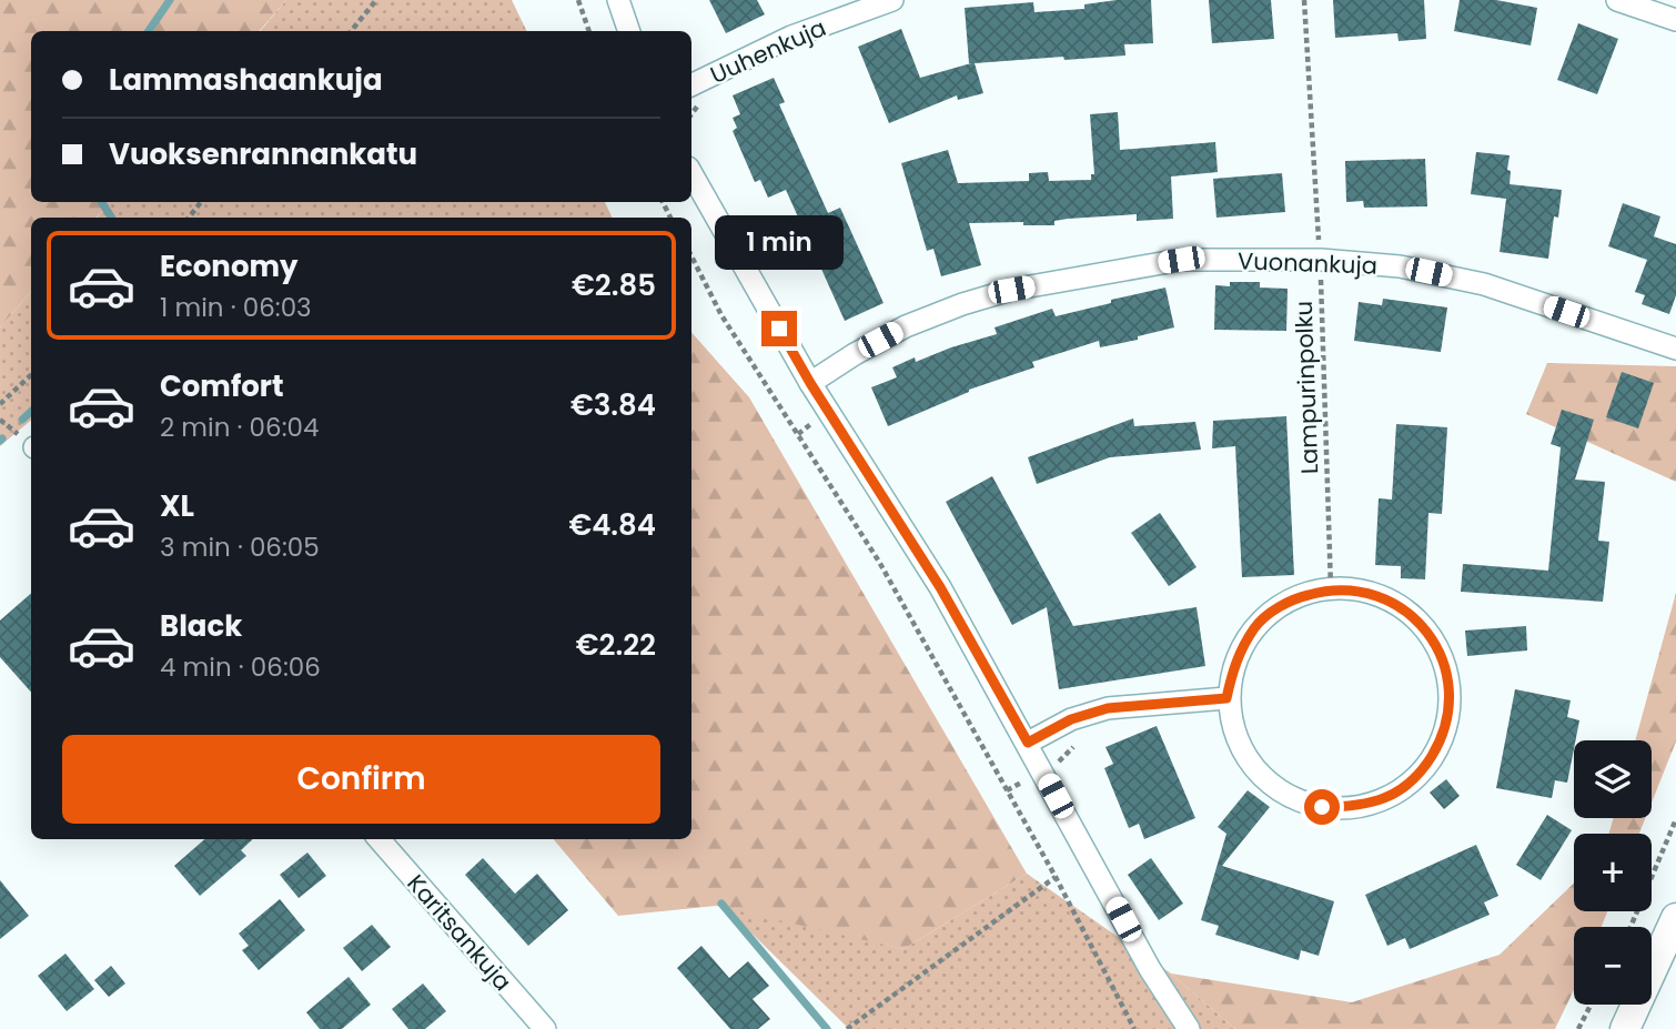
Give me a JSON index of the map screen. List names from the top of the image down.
{
  "streets": {
    "street": ["Uuhenkuja", "Vuonankuja", "Karitsankuja"],
    "path": ["Lampurinpolku"]
  },
  "crossings": [
    ["Vuonankuja", "Lampurinpolku"]
  ],
  "page": {
    "banner": ["Lammashaankuja", "Vuoksenrannankatu"],
    "bubble": "1 min",
    "list": [
      {
        "name": "Economy",
        "note": "1 min · 06:03",
        "value": "€2.85"
      },
      {
        "name": "Comfort",
        "note": "2 min · 06:04",
        "value": "€3.84"
      },
      {
        "name": "XL",
        "note": "3 min · 06:05",
        "value": "€4.84"
      },
      {
        "name": "Black",
        "note": "4 min · 06:06",
        "value": "€2.22"
      }
    ],
    "buttons": "Confirm",
    "map_buttons": ["+", "−"]
  }
}
